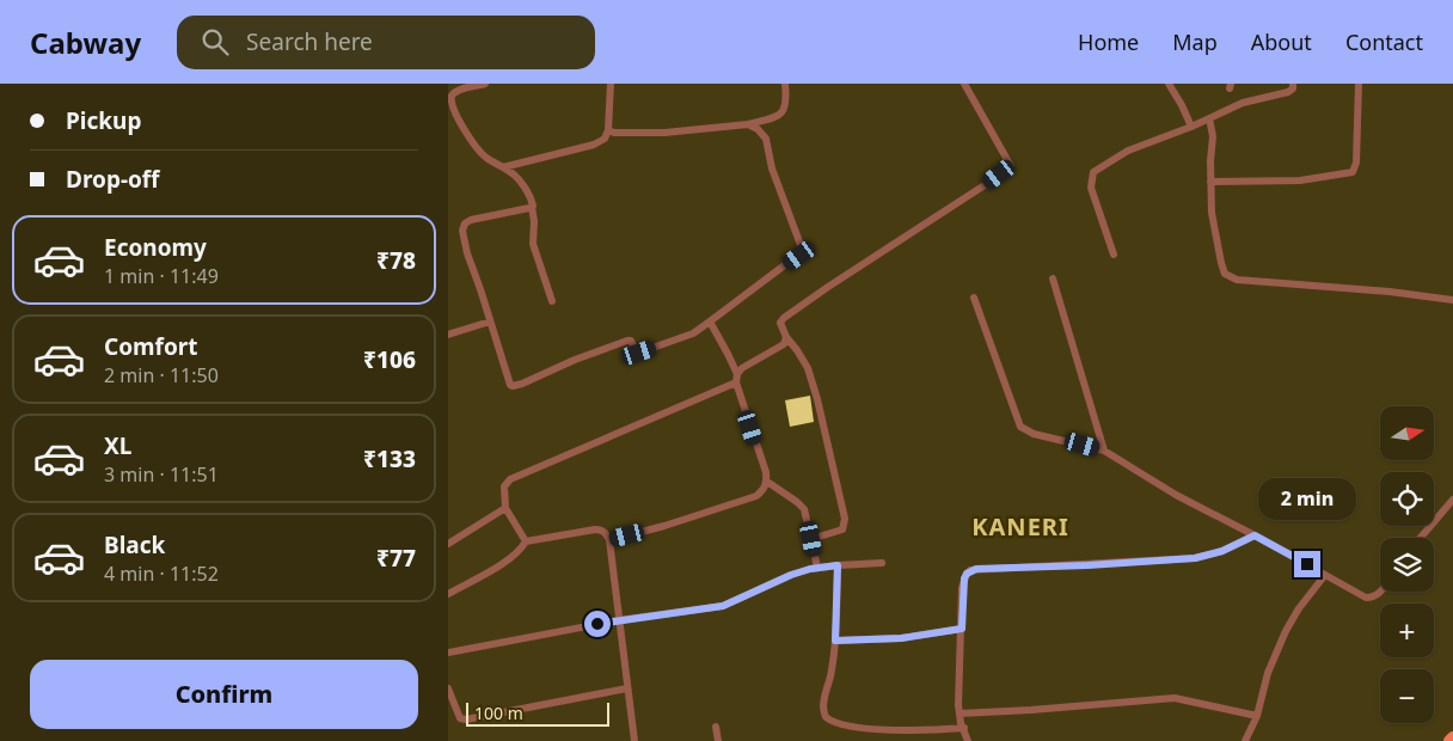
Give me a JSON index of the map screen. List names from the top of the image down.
{
  "districts": ["KANERI"],
  "scale_bar": "100 m",
  "north": "right",
  "page": {
    "header": "Cabway",
    "search": "Search here",
    "nav": [
      "Home",
      "Map",
      "About",
      "Contact"
    ],
    "banner": ["Pickup", "Drop-off"],
    "list": [
      {
        "name": "Economy",
        "note": "1 min · 11:49",
        "value": "₹78"
      },
      {
        "name": "Comfort",
        "note": "2 min · 11:50",
        "value": "₹106"
      },
      {
        "name": "XL",
        "note": "3 min · 11:51",
        "value": "₹133"
      },
      {
        "name": "Black",
        "note": "4 min · 11:52",
        "value": "₹77"
      }
    ],
    "map_buttons": ["+", "−"],
    "bubble": "2 min",
    "buttons": "Confirm",
    "scale": "100 m"
  }
}
